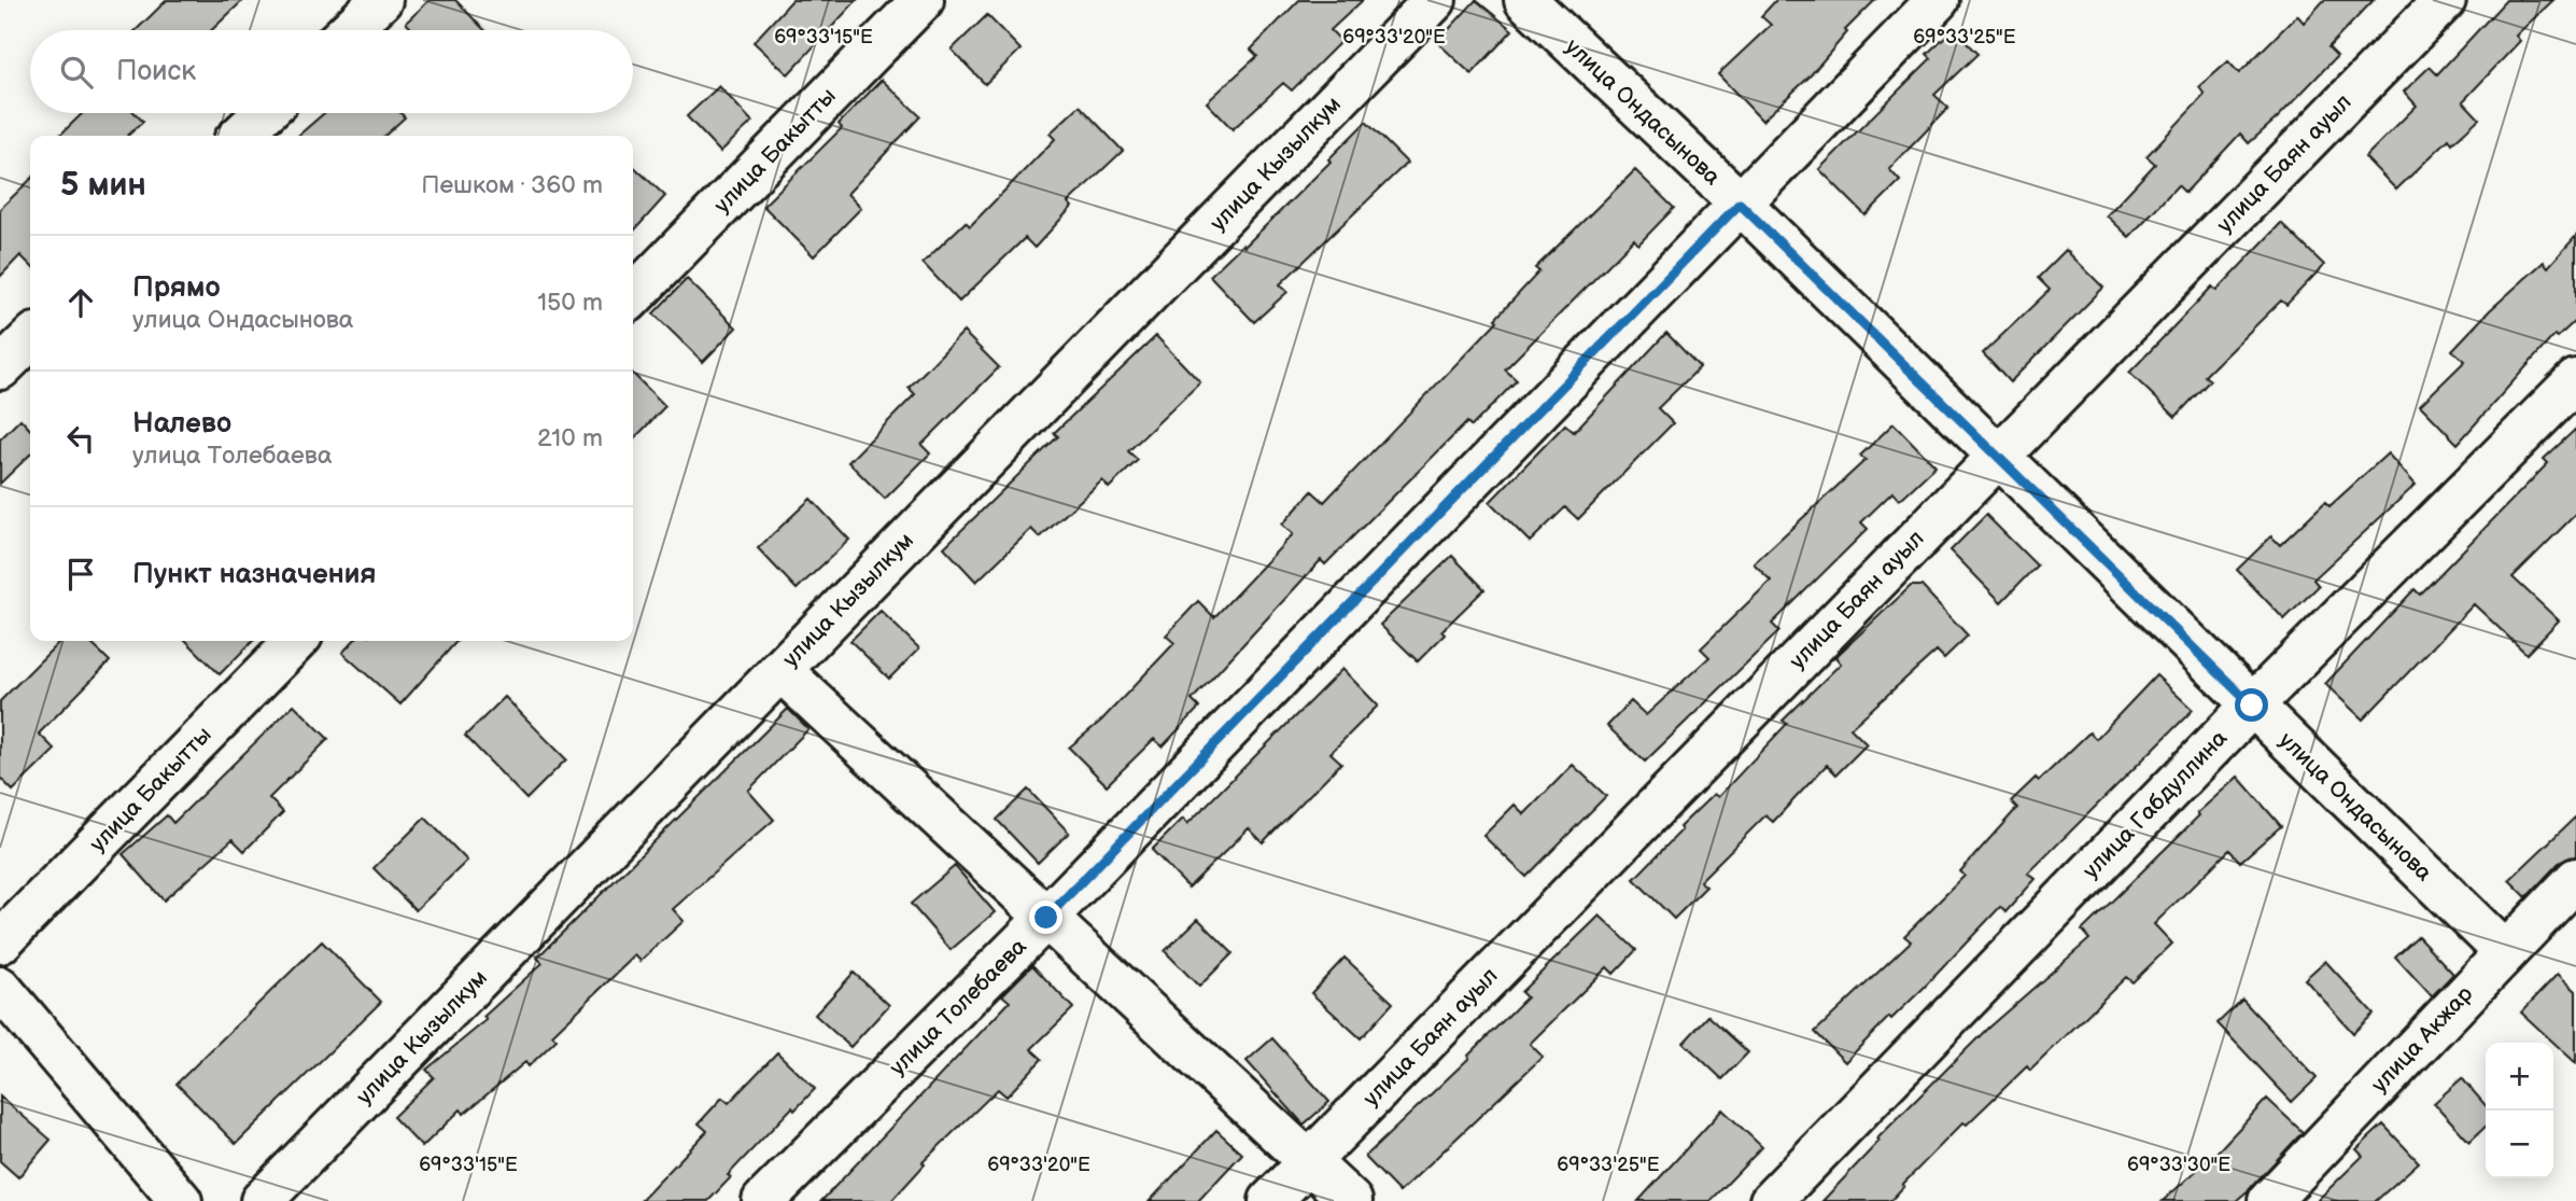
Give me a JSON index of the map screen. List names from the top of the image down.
{
  "streets": {
    "street": [
      "улица Ондасынова",
      "улица Бакытты",
      "улица Кызылкум",
      "улица Баян ауыл",
      "улица Габдуллина",
      "улица Толебаева",
      "улица Акжар"
    ]
  },
  "crossings": [
    ["улица Ондасынова", "улица Баян ауыл"],
    ["улица Ондасынова", "улица Габдуллина"],
    ["улица Ондасынова", "улица Толебаева"],
    ["улица Ондасынова", "улица Акжар"]
  ],
  "page": {
    "search": "Поиск",
    "heading": ["5 мин", "Пешком · 360 m"],
    "list": [
      ["Прямо", "улица Ондасынова", "150 m"],
      ["Налево", "улица Толебаева", "210 m"],
      "Пункт назначения"
    ],
    "map_buttons": ["+", "−"]
  },
  "coordinates": [
    "69°33'15\"E",
    "69°33'20\"E",
    "69°33'25\"E",
    "69°33'30\"E"
  ]
}
